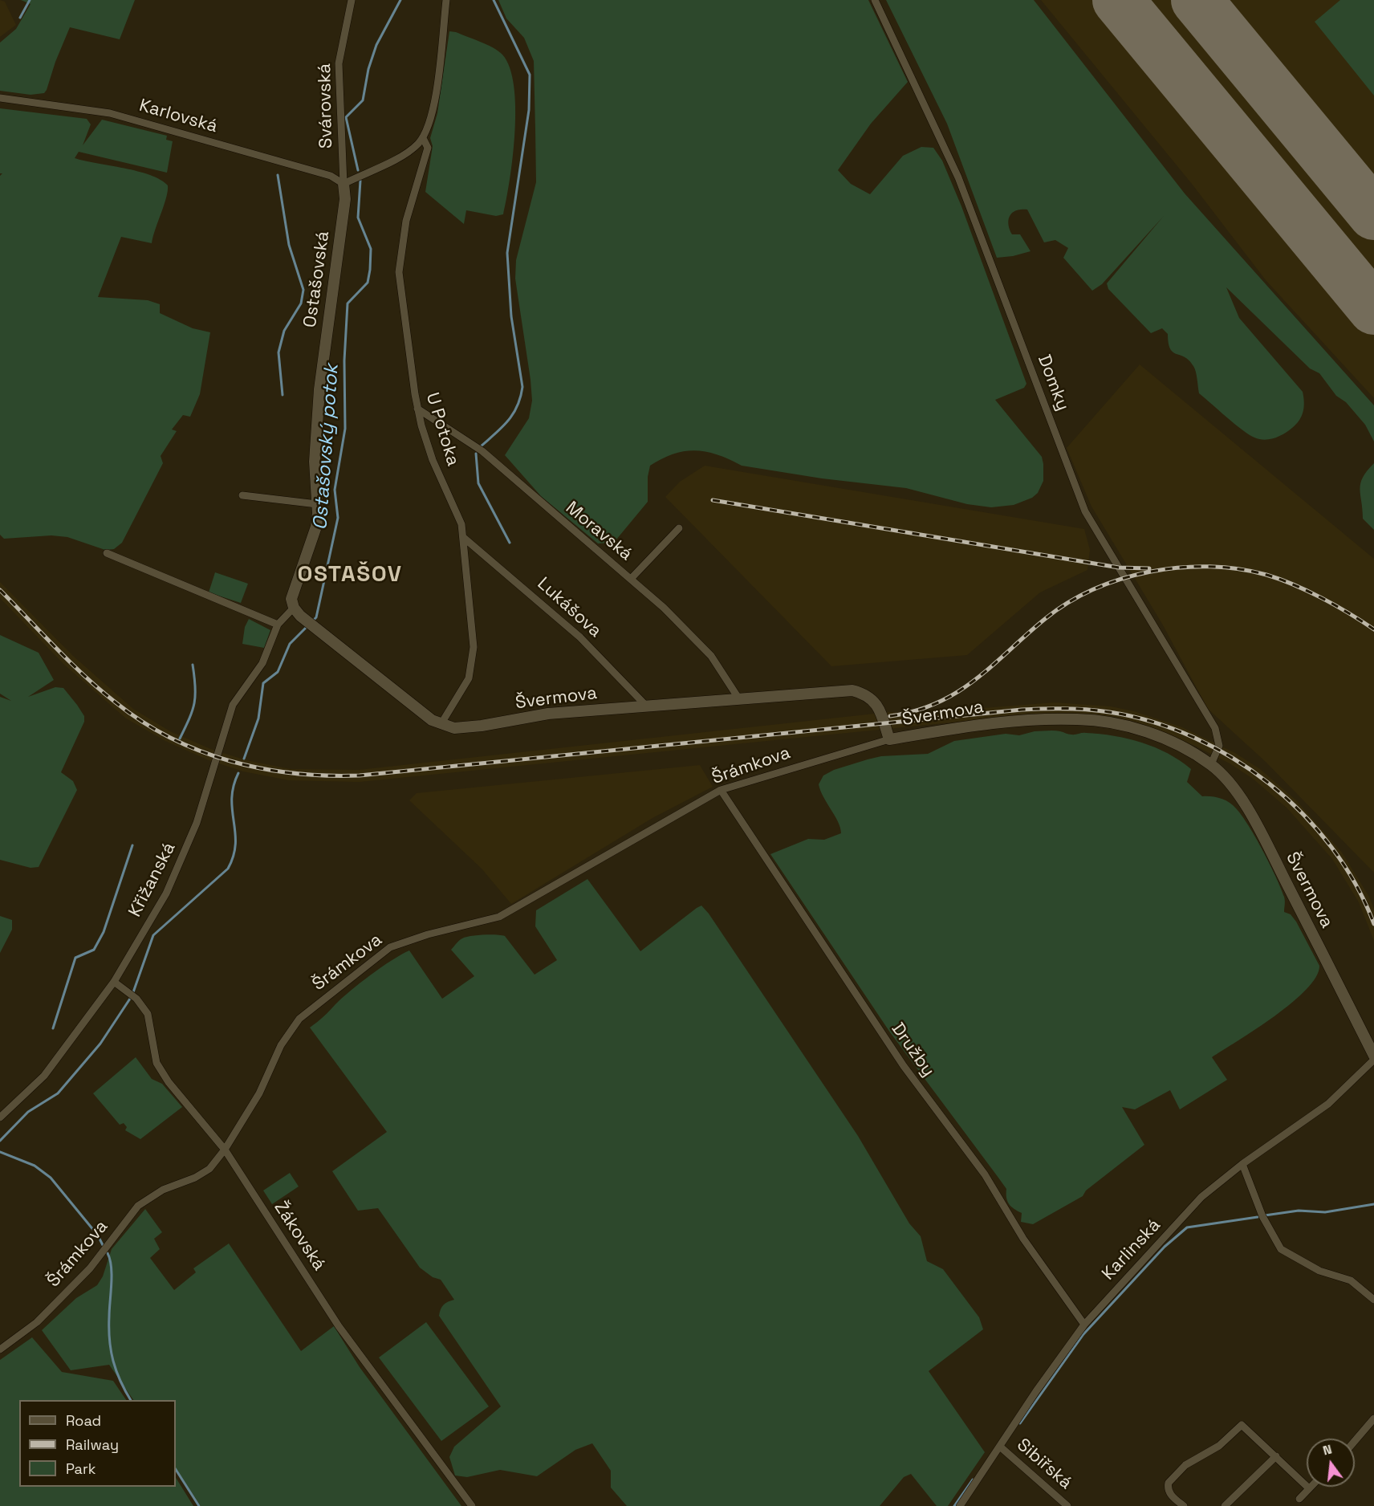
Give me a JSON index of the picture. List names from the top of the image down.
{
  "streets": {
    "street": [
      "Svárovská",
      "Karlovská",
      "Ostašovská",
      "Domky",
      "U Potoka",
      "Moravská",
      "Lukášova",
      "Švermova",
      "Šrámkova",
      "Křižanská",
      "Družby",
      "Žákovská",
      "Karlinská",
      "Sibiřská"
    ]
  },
  "crossings": [
    ["Svárovská", "Karlovská"],
    ["Svárovská", "Ostašovská"],
    ["Karlovská", "Ostašovská"],
    ["Ostašovská", "Švermova"],
    ["Ostašovská", "Křižanská"],
    ["Domky", "Švermova"],
    ["U Potoka", "Moravská"],
    ["U Potoka", "Lukášova"],
    ["U Potoka", "Švermova"],
    ["Moravská", "Švermova"],
    ["Lukášova", "Švermova"],
    ["Švermova", "Šrámkova"],
    ["Švermova", "Křižanská"],
    ["Šrámkova", "Družby"],
    ["Šrámkova", "Žákovská"],
    ["Křižanská", "Žákovská"],
    ["Družby", "Karlinská"],
    ["Karlinská", "Sibiřská"]
  ],
  "districts": ["OSTAŠOV"],
  "water": ["Ostašovský potok"],
  "legend": ["Road", "Railway", "Park"],
  "north": "top"
}
